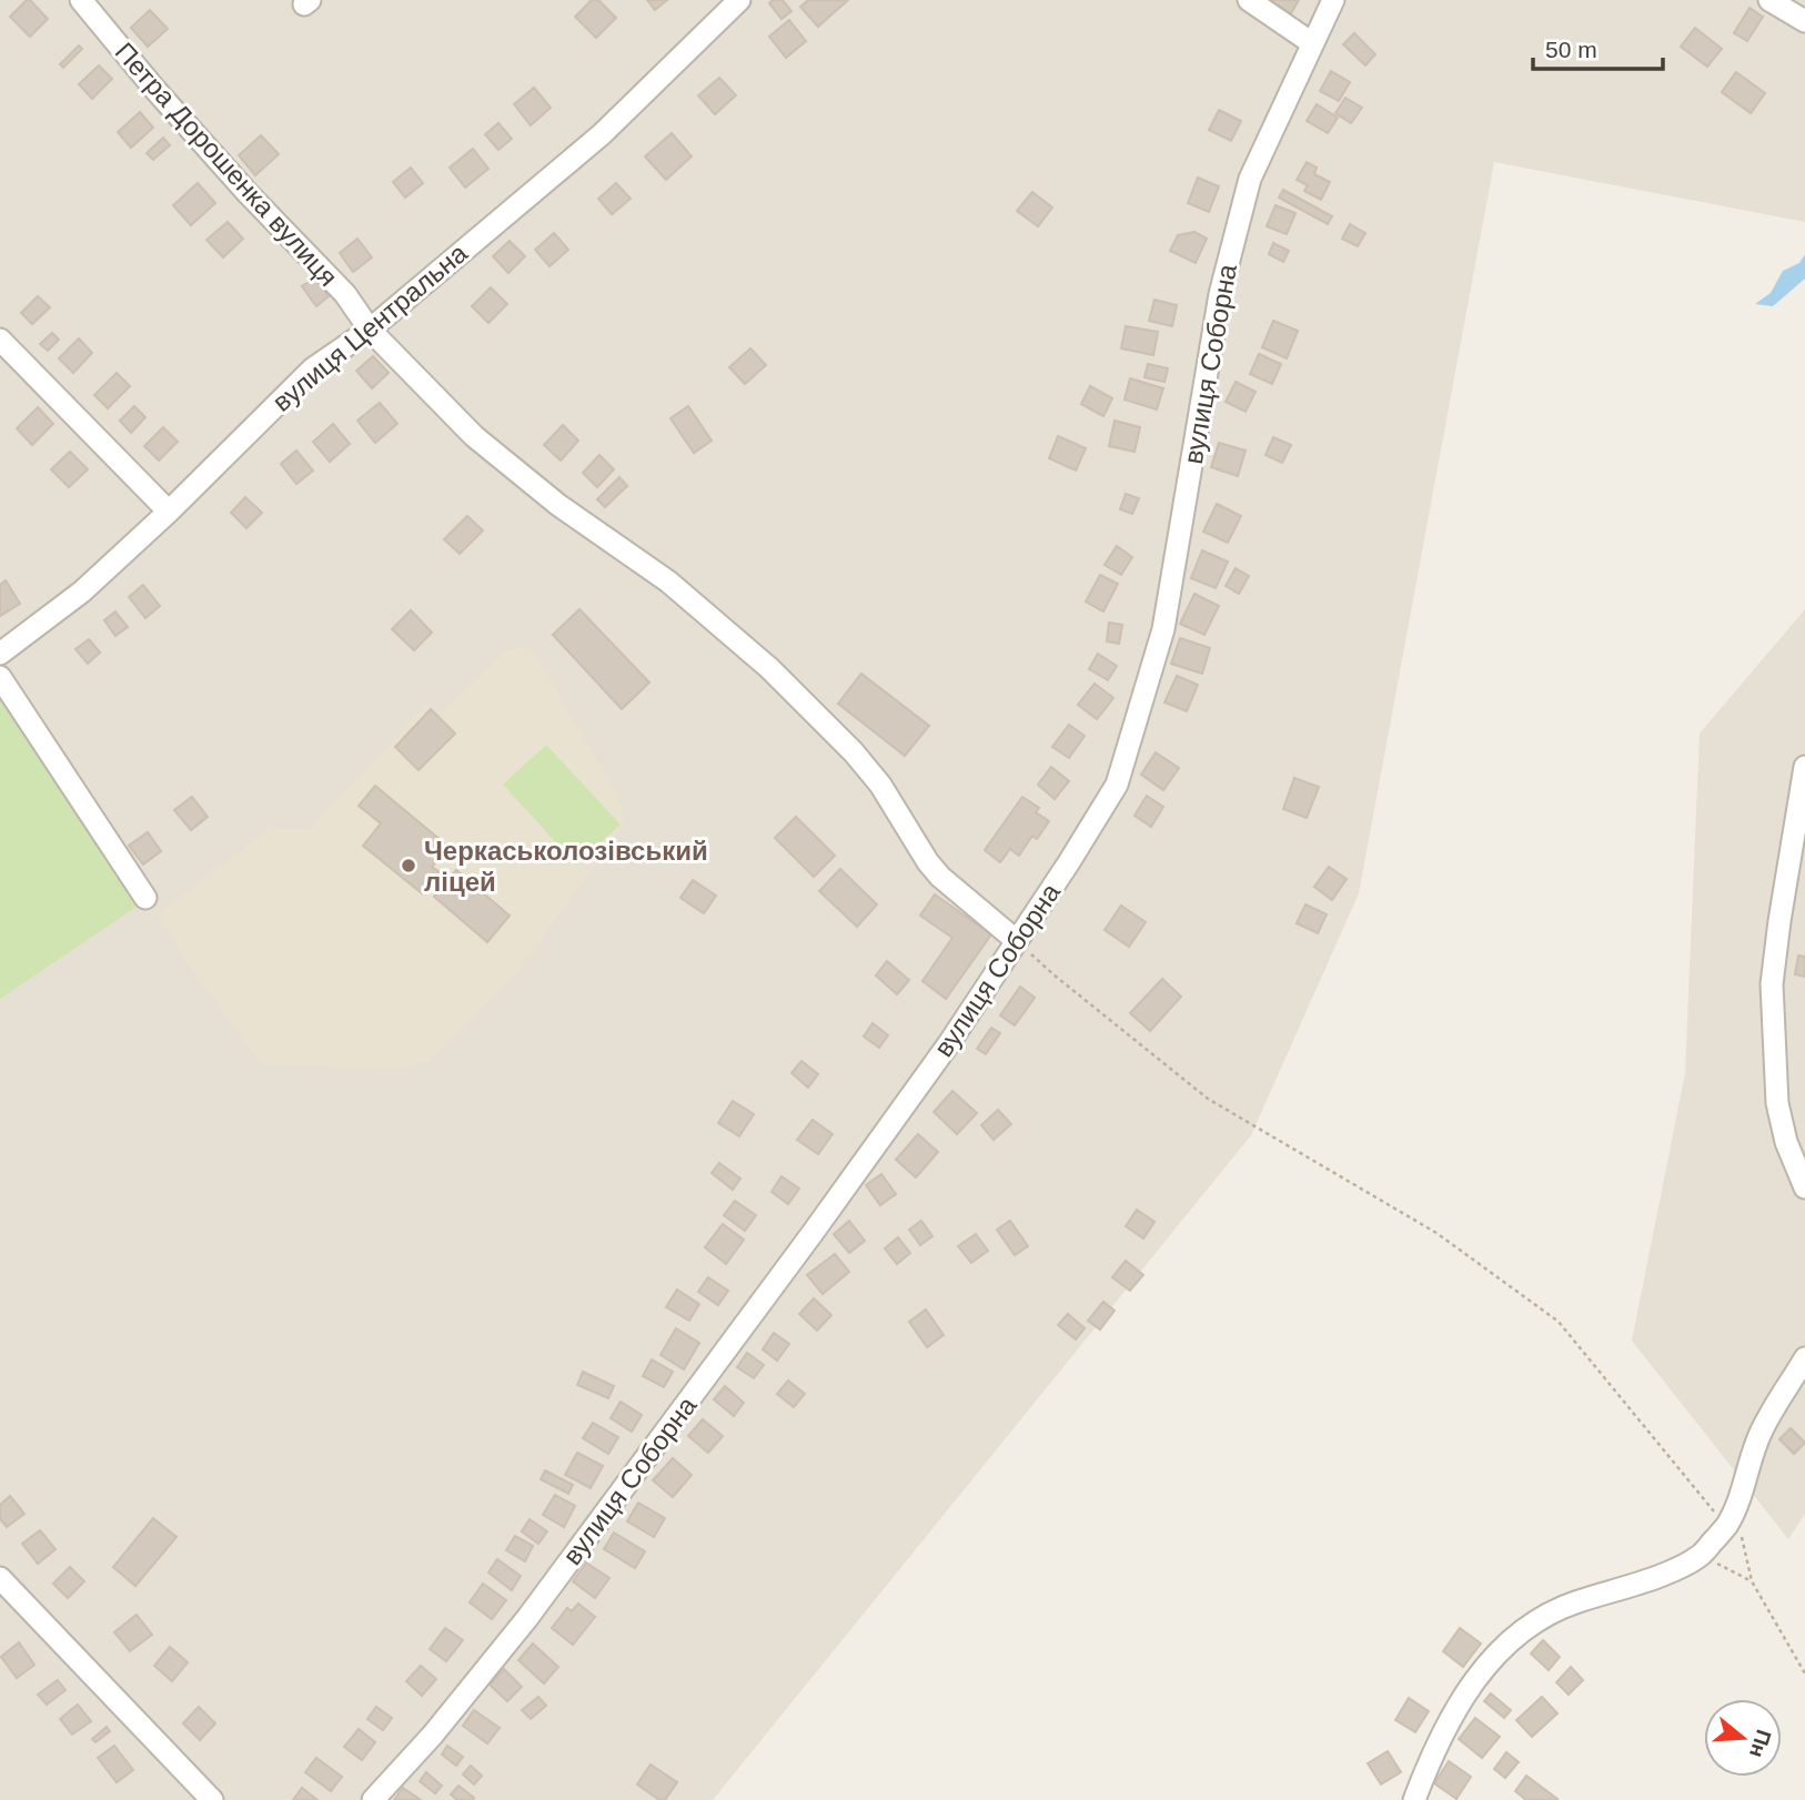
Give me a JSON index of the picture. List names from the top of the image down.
{
  "streets": {
    "street": ["Петра Дорошенка вулиця", "вулиця Центральна", "вулиця Соборна"]
  },
  "crossings": [
    ["Петра Дорошенка вулиця", "вулиця Центральна"],
    ["Петра Дорошенка вулиця", "вулиця Соборна"]
  ],
  "places": ["Черкаськолозівський ліцей"],
  "scale_bar": "50 m",
  "north": "right"
}
